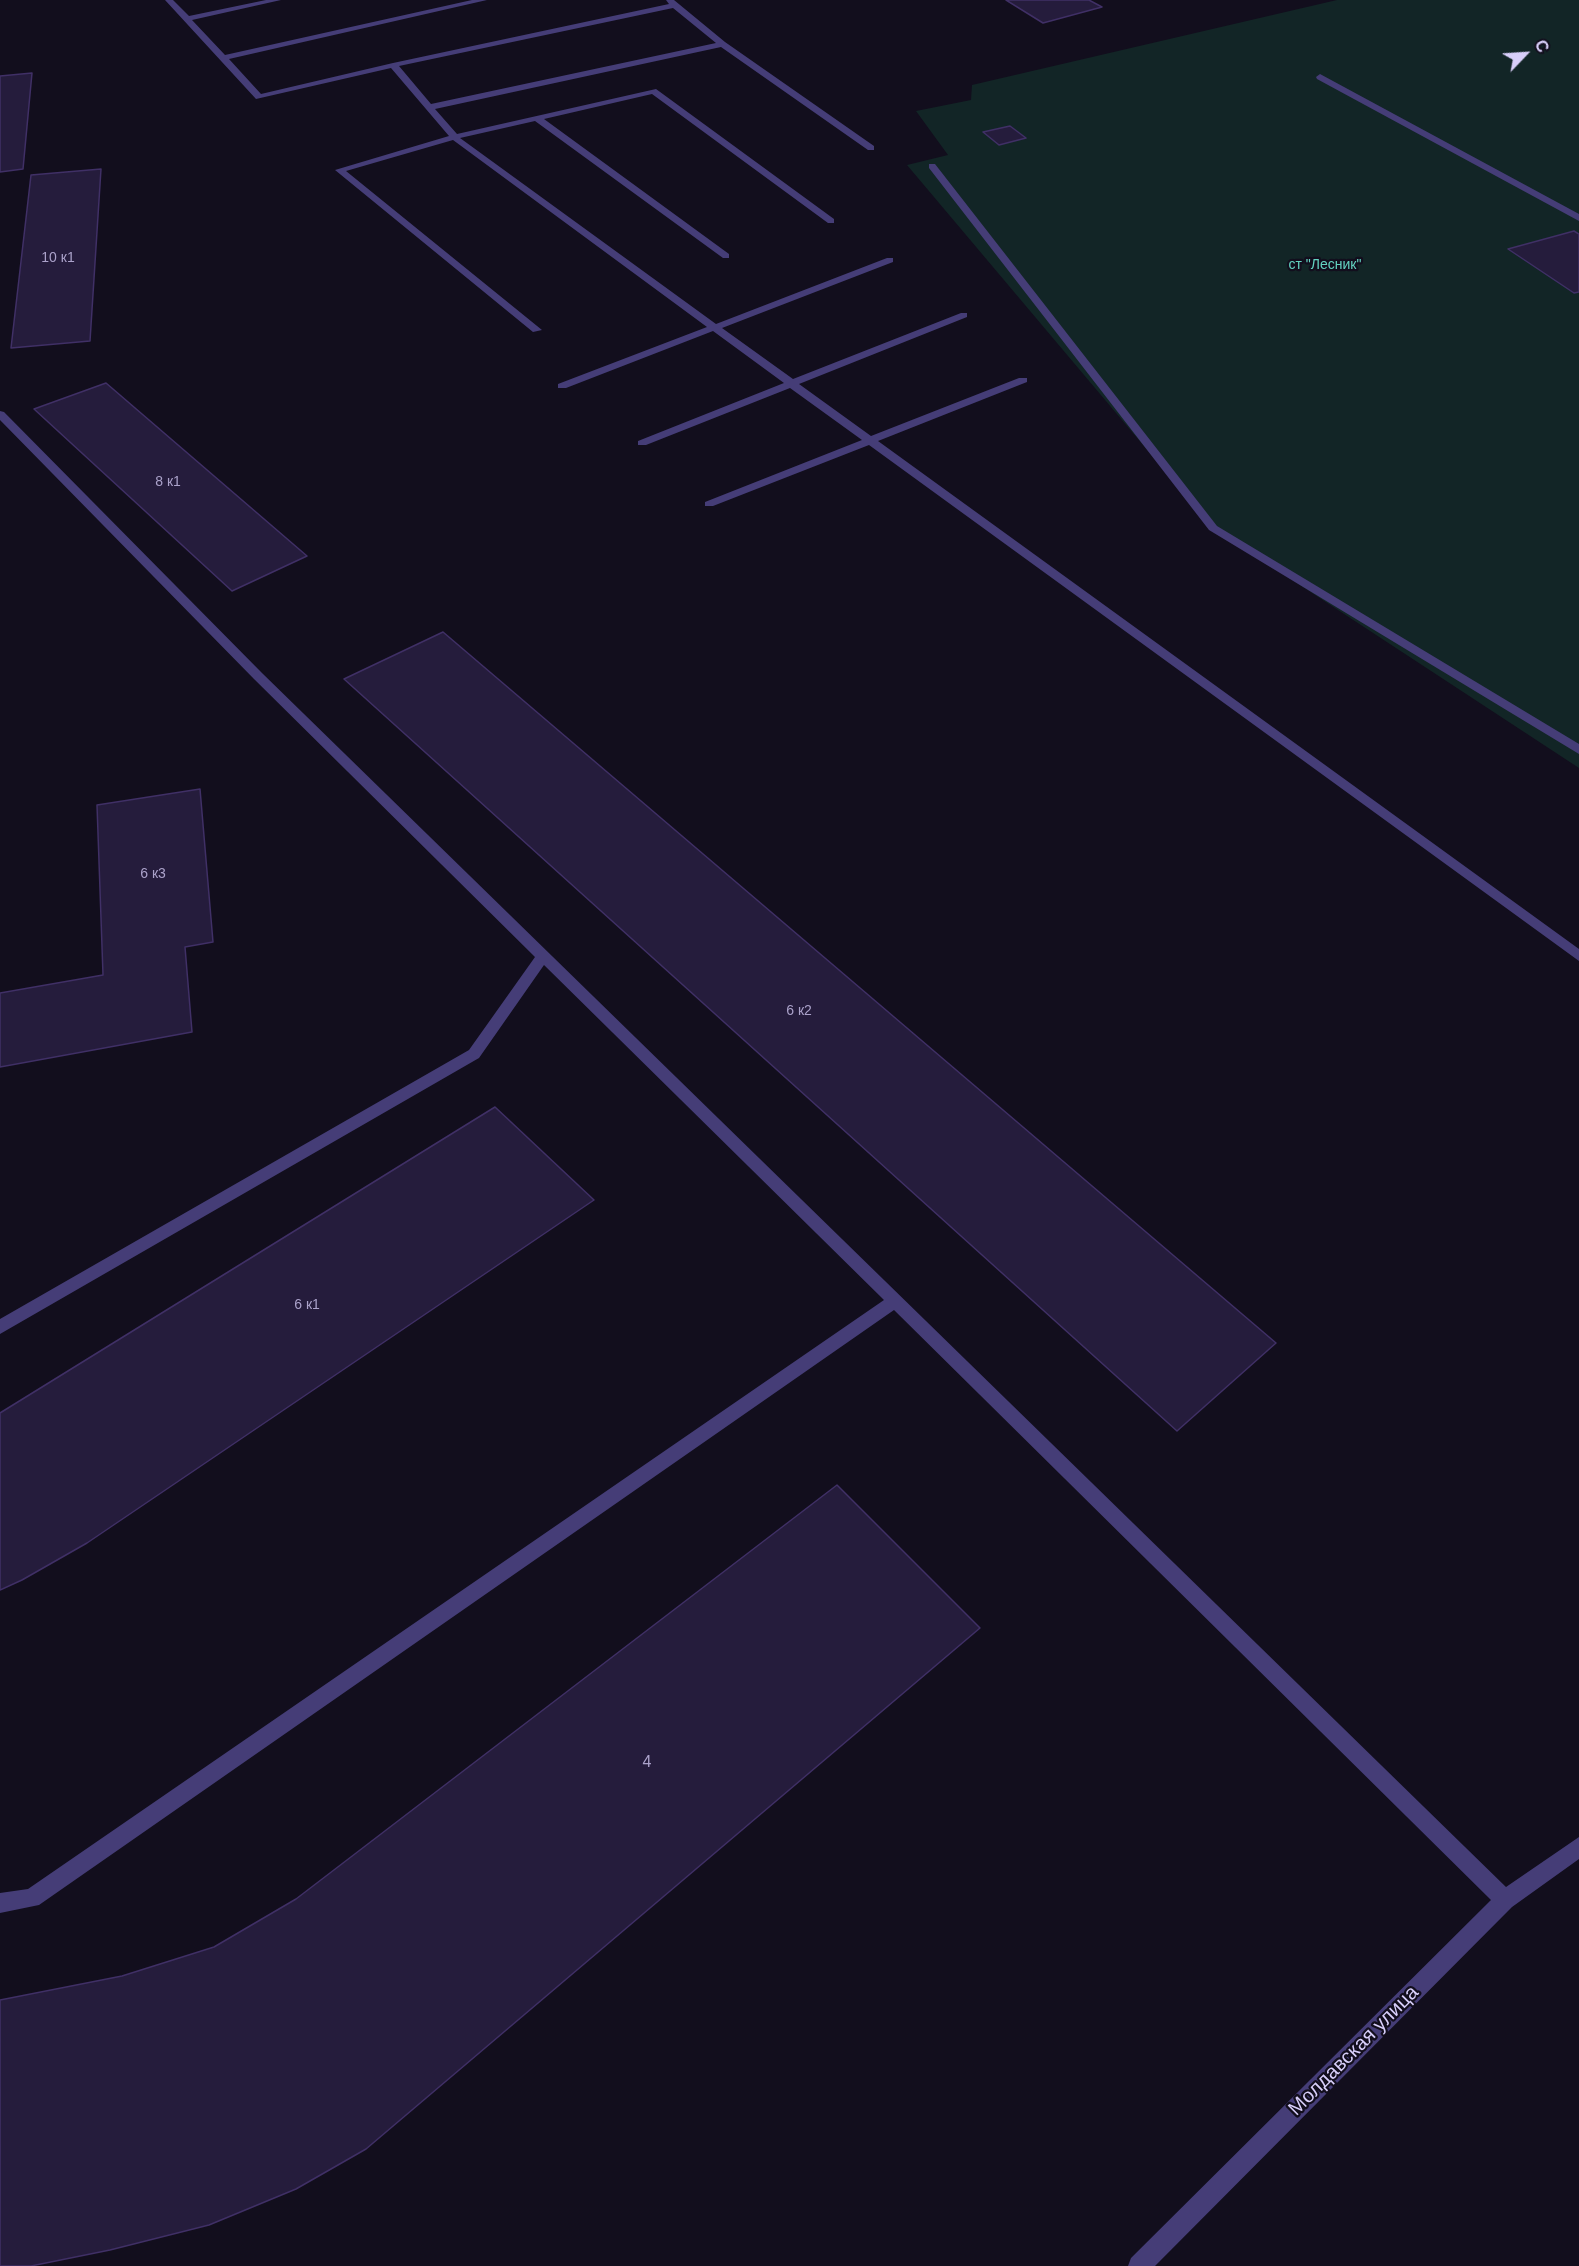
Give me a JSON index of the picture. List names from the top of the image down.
{
  "streets": {
    "street": ["Молдавская улица"]
  },
  "parks": ["ст \"Лесник\""],
  "house_numbers": [
    "10 к1",
    "8 к1",
    "6 к3",
    "6 к2",
    "6 к1",
    "4"
  ],
  "north": "top right"
}
